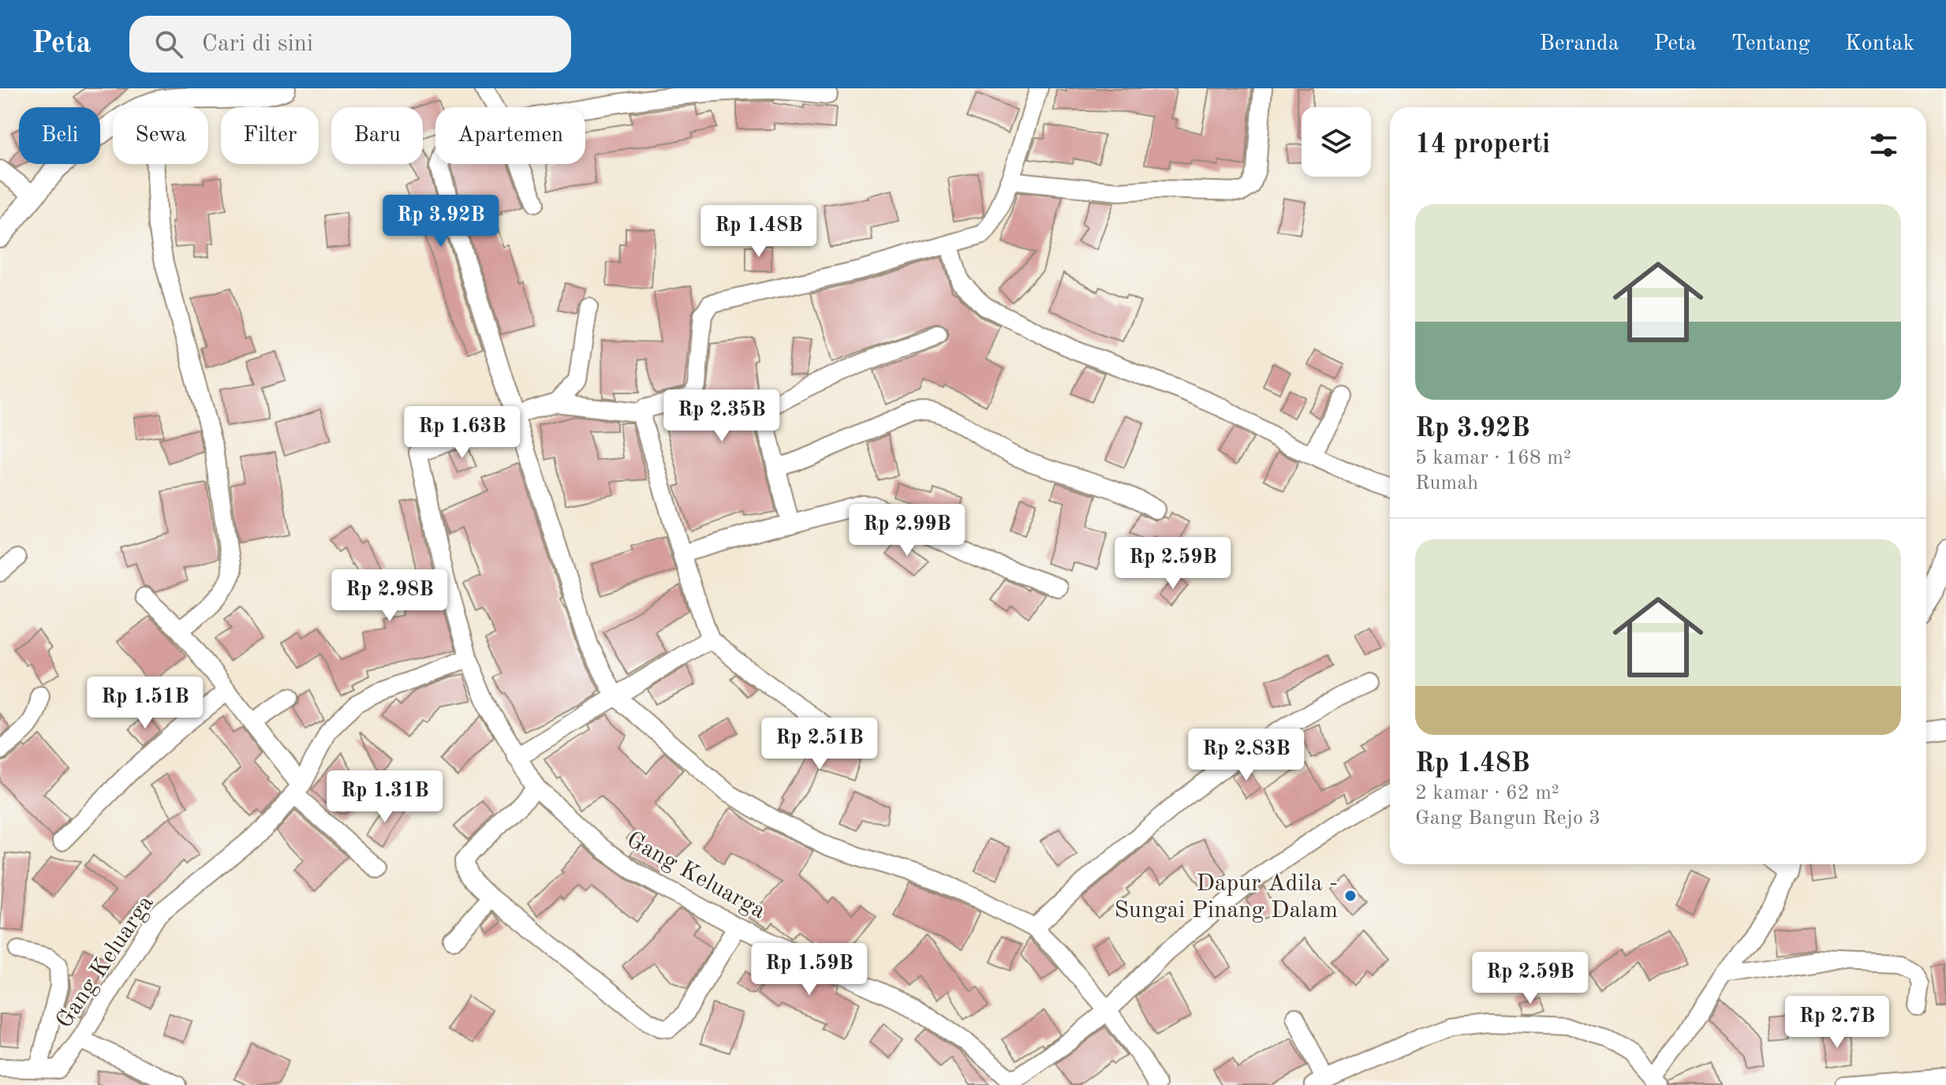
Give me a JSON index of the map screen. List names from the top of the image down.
{
  "streets": {
    "street": ["Gang Keluarga"]
  },
  "places": ["Dapur Adila - Sungai Pinang Dalam"],
  "page": {
    "header": "Peta",
    "search": "Cari di sini",
    "nav": [
      "Beranda",
      "Peta",
      "Tentang",
      "Kontak"
    ],
    "chip": [
      "Beli",
      "Sewa",
      "Filter",
      "Baru",
      "Apartemen"
    ],
    "heading": "14 properti",
    "list": [
      {
        "name": "Rp 3.92B",
        "note": "5 kamar · 168 m² · Rumah"
      },
      {
        "name": "Rp 1.48B",
        "note": "2 kamar · 62 m² · Gang Bangun Rejo 3"
      }
    ],
    "price": [
      "Rp 3.92B",
      "Rp 1.48B",
      "Rp 2.35B",
      "Rp 1.63B",
      "Rp 2.99B",
      "Rp 2.59B",
      "Rp 2.98B",
      "Rp 1.51B",
      "Rp 2.51B",
      "Rp 2.83B",
      "Rp 1.31B",
      "Rp 1.59B",
      "Rp 2.59B",
      "Rp 2.7B"
    ]
  }
}
